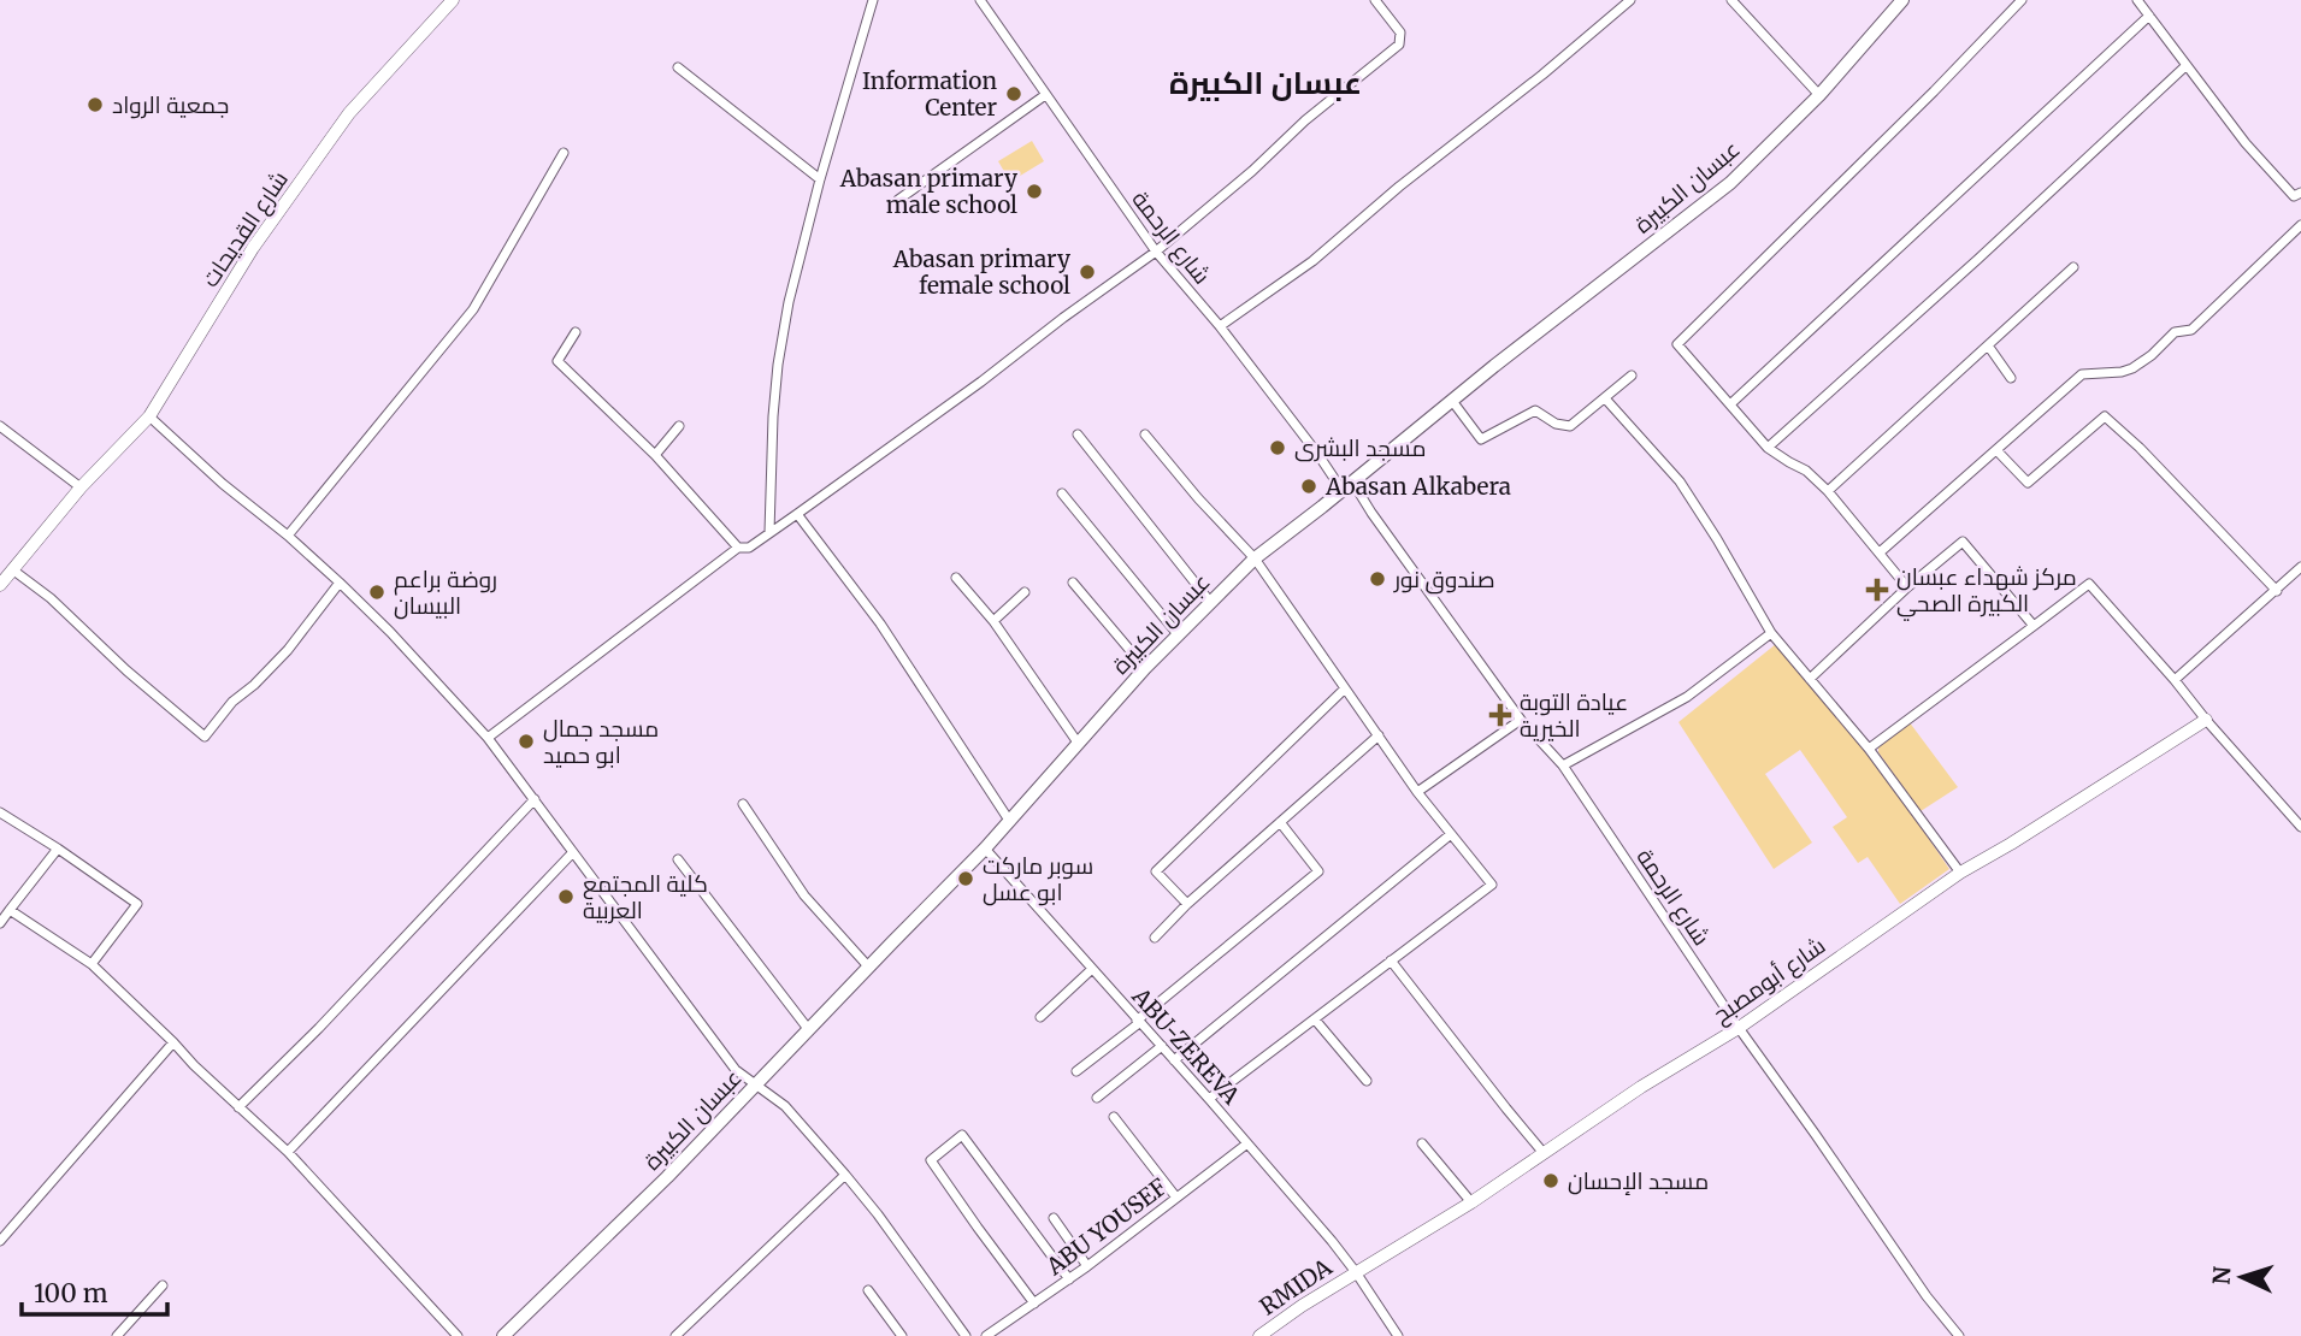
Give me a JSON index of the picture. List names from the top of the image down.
{
  "streets": {
    "main road": ["عبسان الكبيرة"],
    "street": [
      "شارع القديحات",
      "شارع الرحمة",
      "شارع أبومصبح",
      "ABU-ZEREVA",
      "ABU YOUSEF",
      "RMIDA"
    ]
  },
  "crossings": [
    ["عبسان الكبيرة", "شارع الرحمة"],
    ["عبسان الكبيرة", "ABU-ZEREVA"],
    ["شارع الرحمة", "شارع أبومصبح"],
    ["شارع أبومصبح", "ABU-ZEREVA"],
    ["شارع أبومصبح", "RMIDA"],
    ["ABU-ZEREVA", "ABU YOUSEF"],
    ["ABU-ZEREVA", "RMIDA"]
  ],
  "districts": ["عبسان الكبيرة"],
  "places": {
    "other": [
      "Information Center",
      "جمعية الرواد",
      "Abasan primary male school",
      "Abasan primary female school",
      "مسجد البشرى",
      "Abasan Alkabera",
      "صندوق نور",
      "روضة براعم البيسان",
      "مسجد جمال ابو حميد",
      "سوبر ماركت ابو عسل",
      "كلية المجتمع العربية",
      "مسجد الإحسان"
    ],
    "health": ["مركز شهداء عبسان الكبيرة الصحي", "عيادة التوبة الخيرية"]
  },
  "scale_bar": "100 m",
  "north": "left"
}
